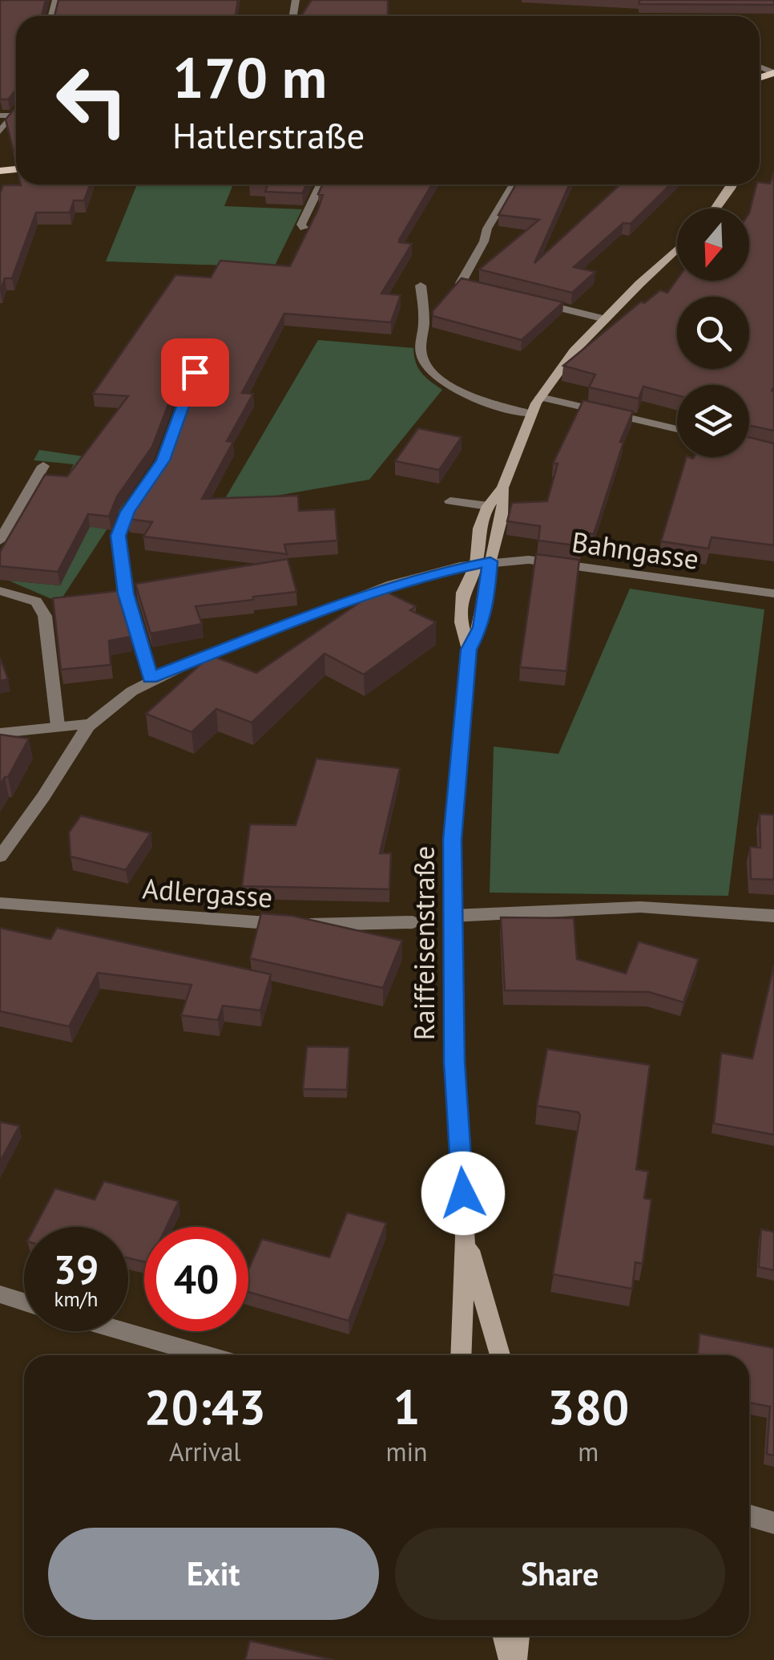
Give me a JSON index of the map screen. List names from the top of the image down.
{
  "streets": {
    "street": ["Bahngasse", "Adlergasse", "Raiffeisenstraße"]
  },
  "crossings": [
    ["Bahngasse", "Raiffeisenstraße"]
  ],
  "north": "bottom",
  "page": {
    "turn": ["170 m", "Hatlerstraße"],
    "speed": "39 km/h",
    "limit": "40",
    "eta": [
      "20:43",
      "Arrival",
      "1",
      "min",
      "380",
      "m"
    ],
    "buttons": ["Exit", "Share"]
  }
}
